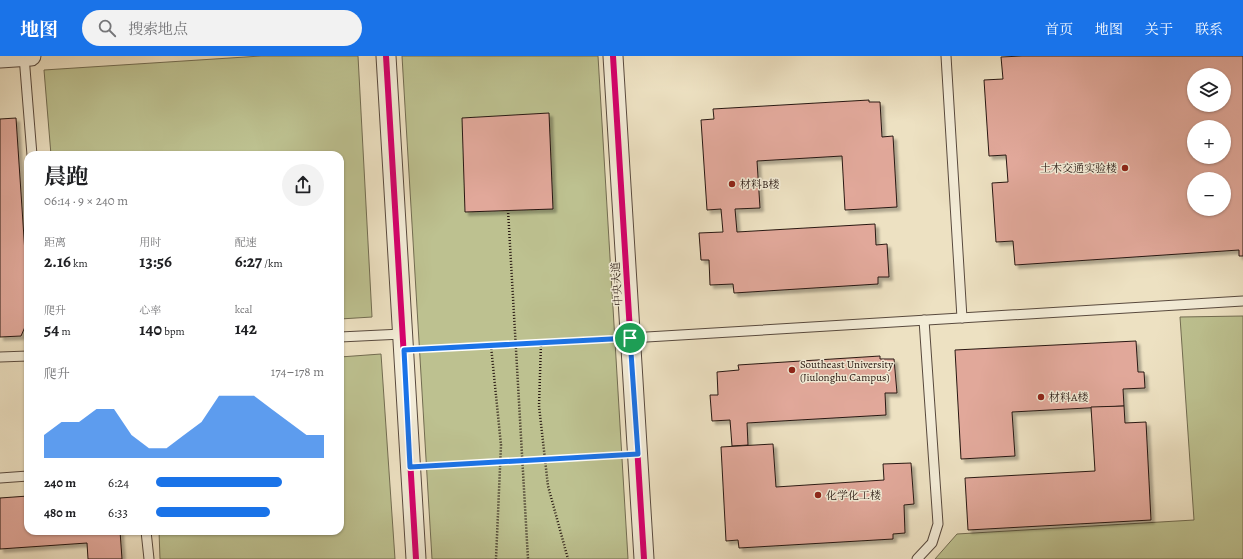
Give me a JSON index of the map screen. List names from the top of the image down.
{
  "streets": {
    "street": ["中央大道"]
  },
  "places": [
    "土木交通实验楼",
    "材料B楼",
    "Southeast University (Jiulonghu Campus)",
    "材料A楼",
    "化学化工楼"
  ],
  "page": {
    "header": "地图",
    "search": "搜索地点",
    "nav": [
      "首页",
      "地图",
      "关于",
      "联系"
    ],
    "map_buttons": ["+", "−"],
    "heading": ["晨跑", "06:14 · 9 × 240 m"],
    "stats": [
      ["距离", "2.16 km"],
      ["用时", "13:56"],
      ["配速", "6:27 /km"],
      ["爬升", "54 m"],
      ["心率", "140 bpm"],
      ["kcal", "142"]
    ],
    "chart": ["爬升", "174–178 m"],
    "list": [
      {
        "name": "240 m",
        "note": "6:24"
      },
      {
        "name": "480 m",
        "note": "6:33"
      }
    ]
  }
}
